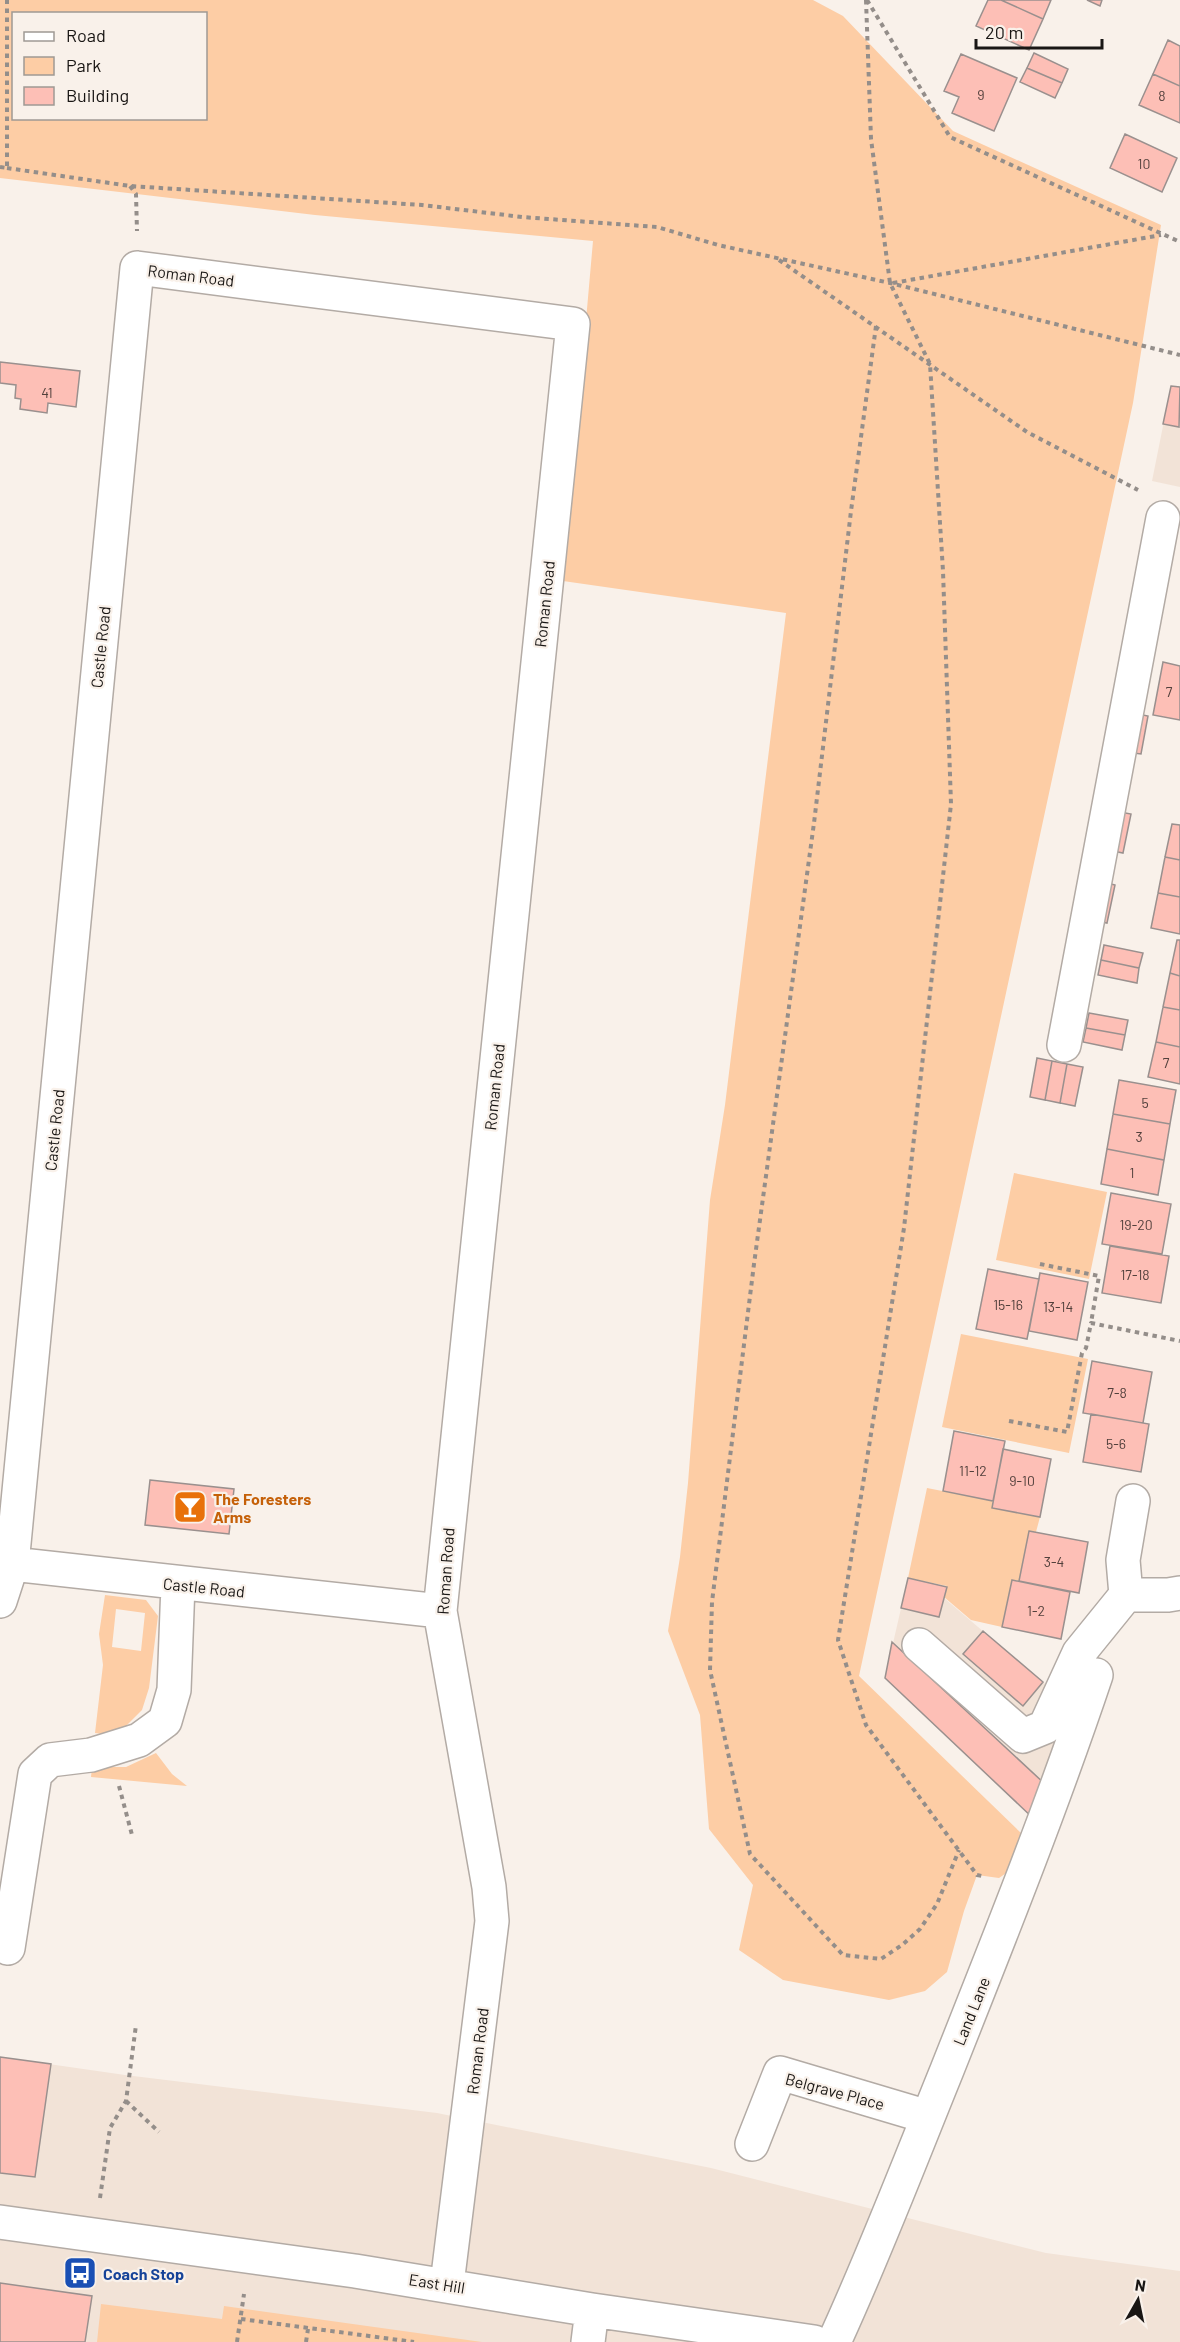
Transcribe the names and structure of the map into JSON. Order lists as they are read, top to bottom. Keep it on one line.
{"streets":{"street":["Roman Road","Castle Road","Land Lane","Belgrave Place","East Hill"]},"crossings":[["Roman Road","Castle Road"],["Roman Road","East Hill"],["Land Lane","Belgrave Place"]],"places":{"bar":["The Foresters Arms"],"bus stop":["Coach Stop"]},"house_numbers":["9","8","10","41","7","7","5","3","1","19-20","17-18","15-16","13-14","7-8","5-6","11-12","9-10","3-4","1-2"],"legend":["Road","Park","Building"],"scale_bar":"20 m","north":"top"}
